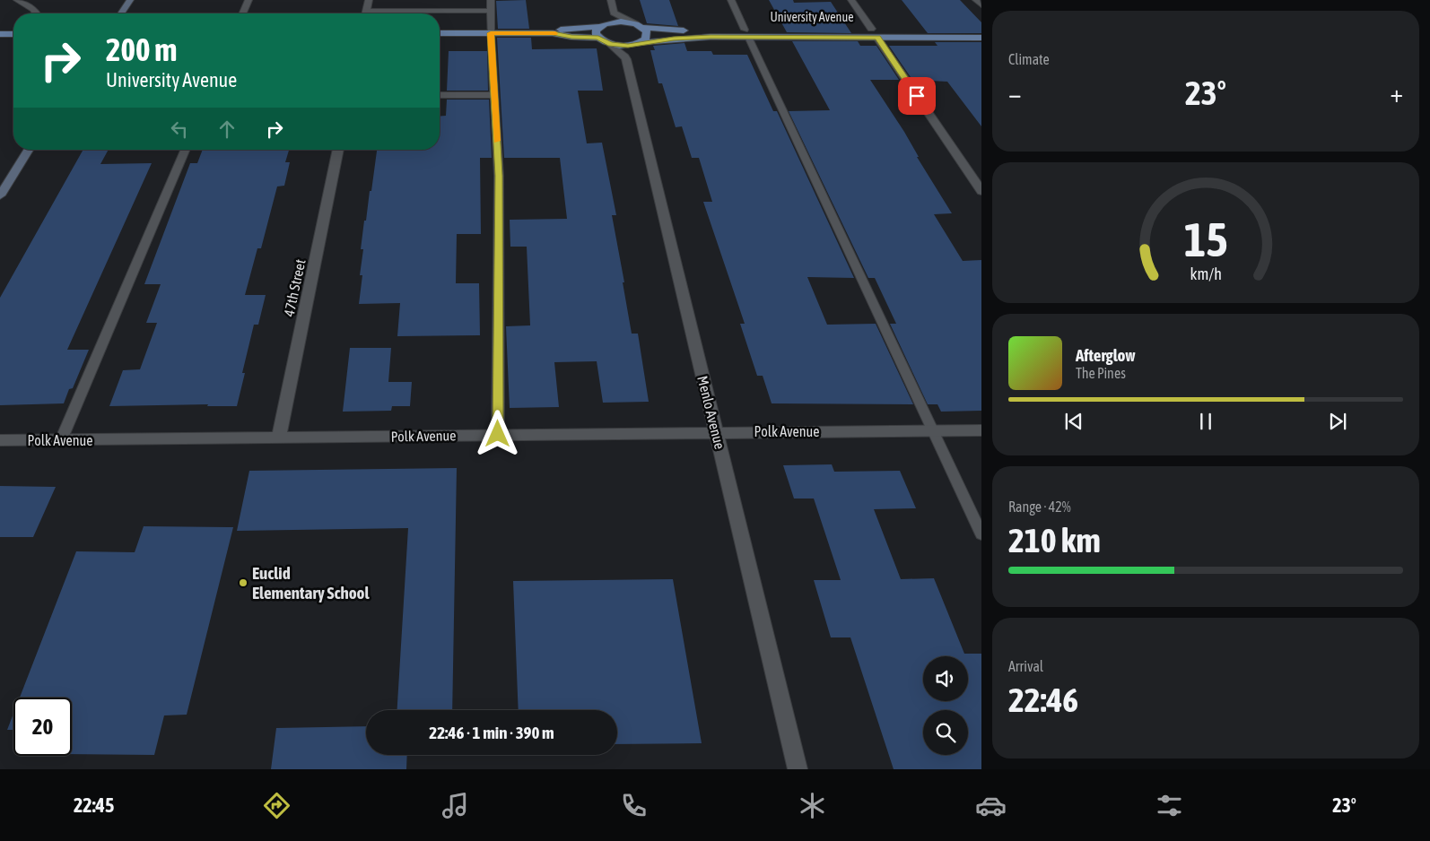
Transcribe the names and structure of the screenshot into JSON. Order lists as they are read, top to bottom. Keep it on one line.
{"streets":{"main road":["University Avenue"],"street":["47th Street","Menlo Avenue","Polk Avenue"]},"crossings":[["47th Street","Polk Avenue"],["Menlo Avenue","Polk Avenue"]],"places":["Euclid Elementary School"],"page":{"tile":["Climate",["Range · 42%","210 km"],["Arrival","22:46"]],"turn":["200 m","University Avenue"],"heat":["−","23°","+"],"song":["Afterglow","The Pines"],"limit":"20","trip":"22:46 · 1 min · 390 m","tabs":["22:45","23°"],"gauge":["15","km/h"]}}
